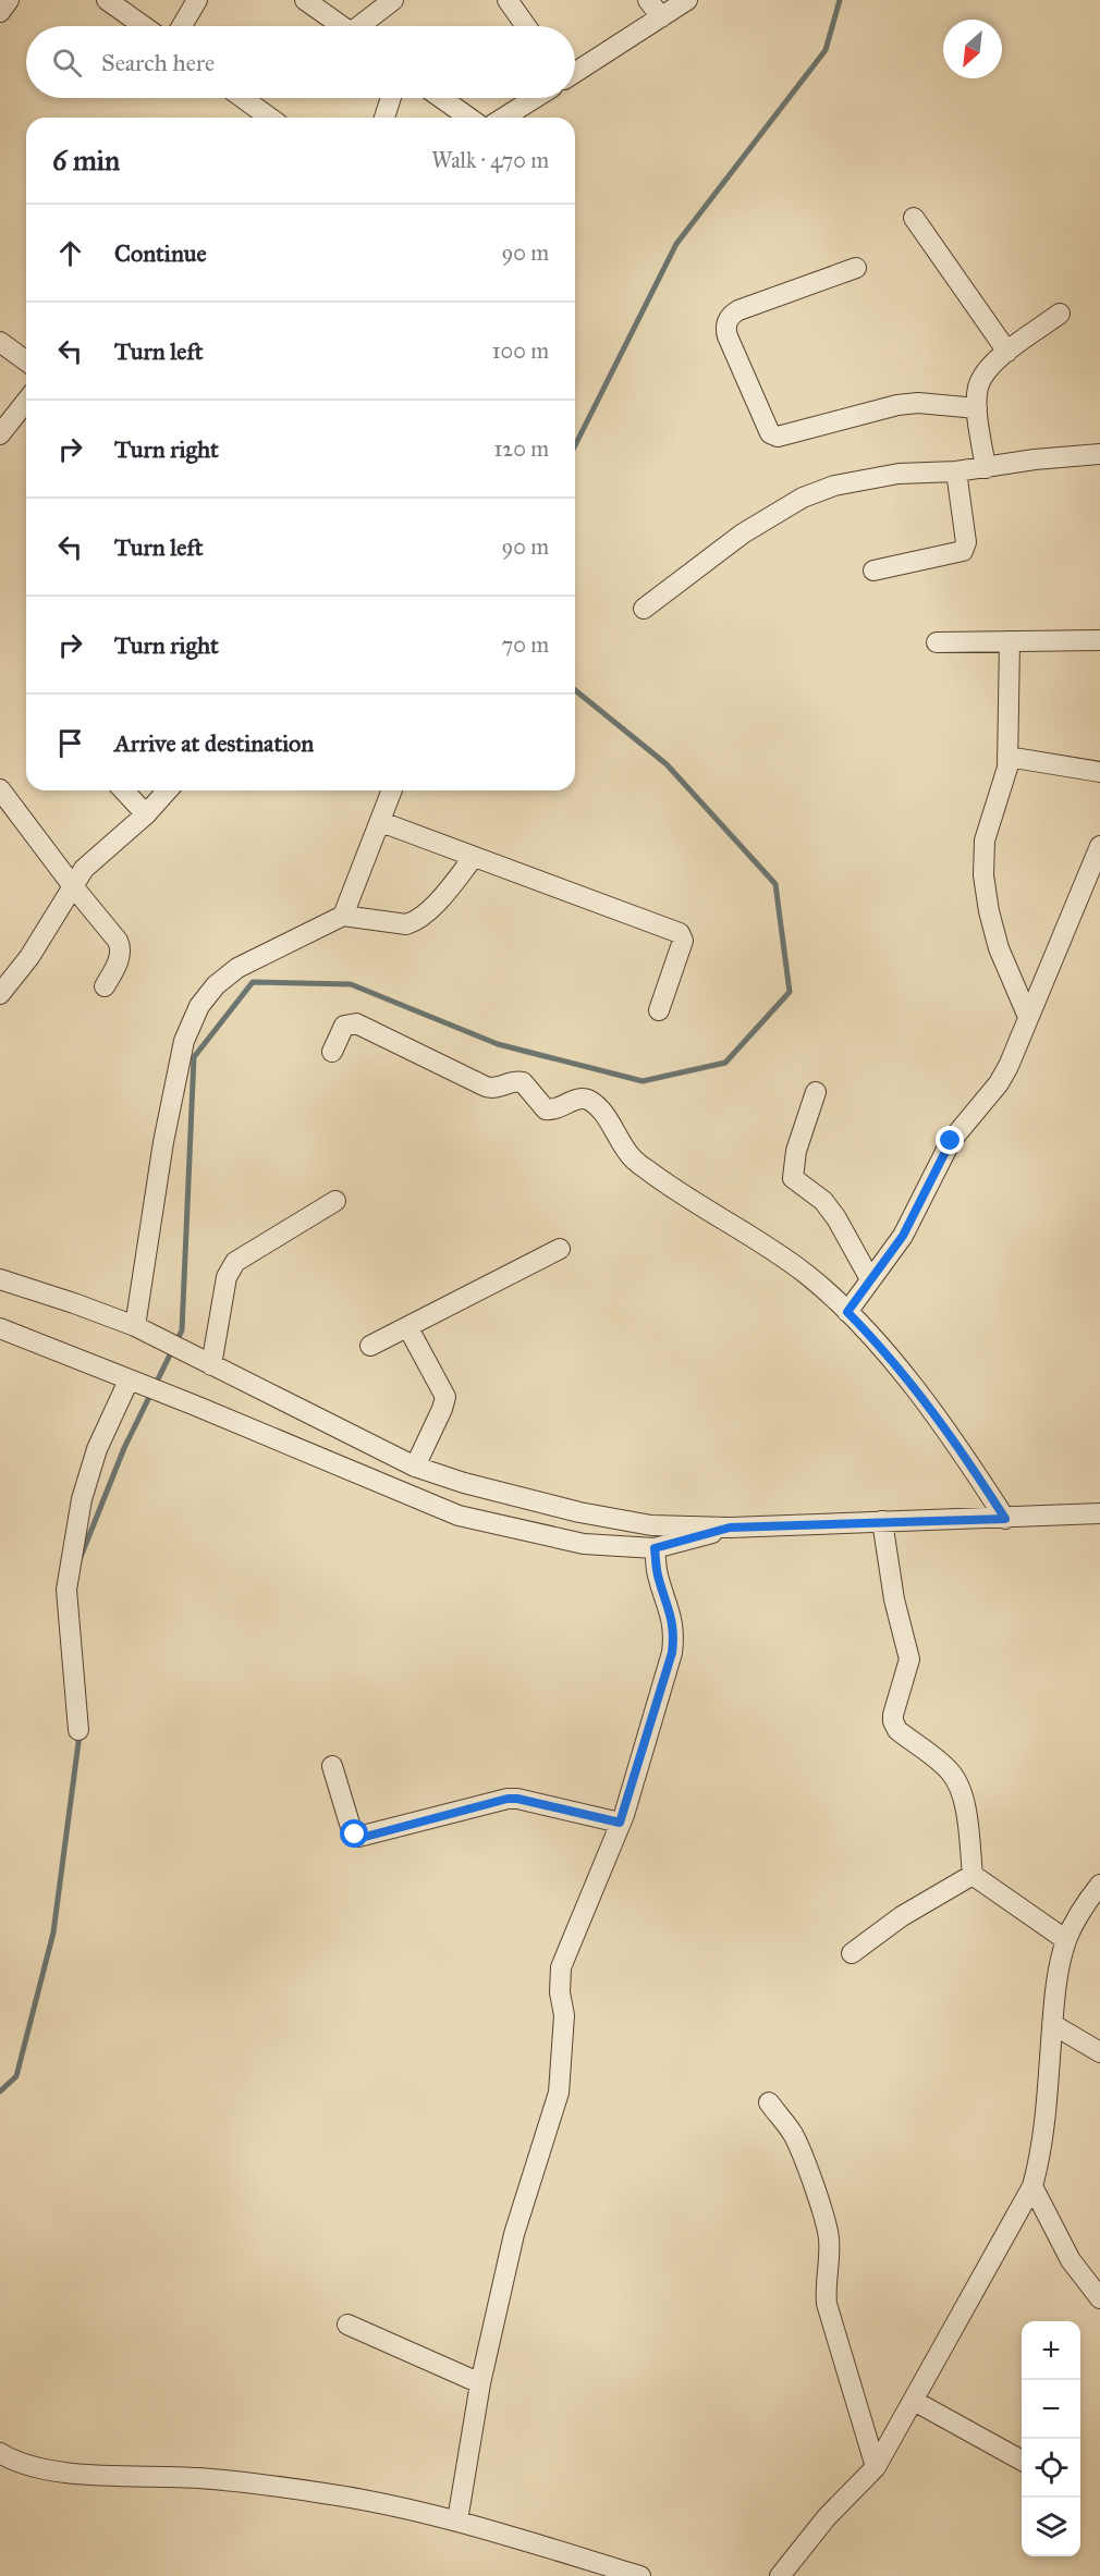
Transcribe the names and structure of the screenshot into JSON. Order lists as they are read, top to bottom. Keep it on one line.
{"north":"bottom left","page":{"search":"Search here","heading":["6 min","Walk · 470 m"],"list":[["Continue","90 m"],["Turn left","100 m"],["Turn right","120 m"],["Turn left","90 m"],["Turn right","70 m"],"Arrive at destination"],"map_buttons":["+","−"]}}
